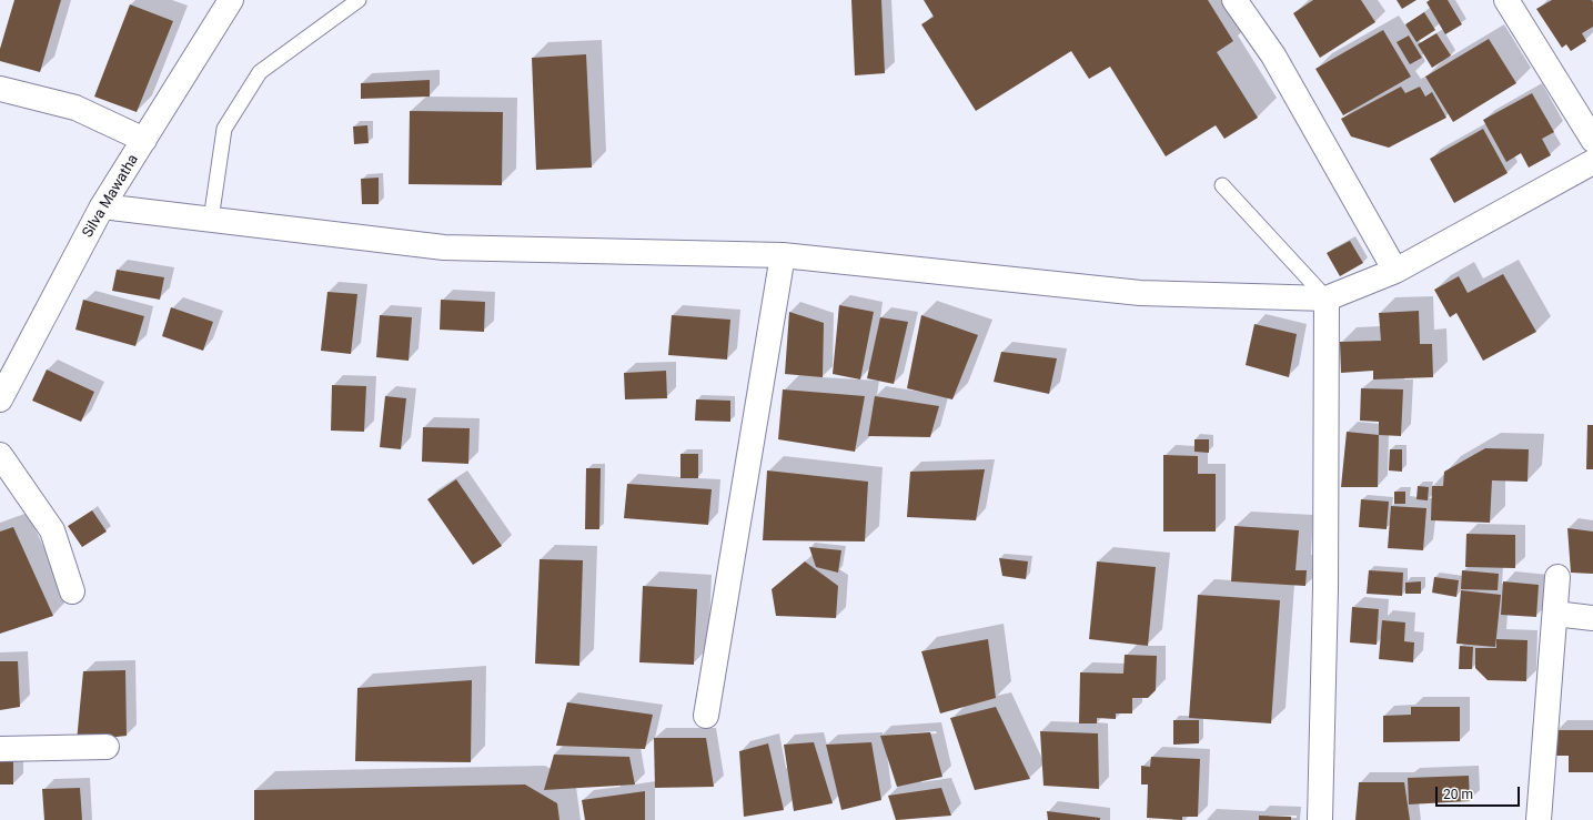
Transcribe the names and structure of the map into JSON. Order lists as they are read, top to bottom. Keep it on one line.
{"streets":{"street":["Silva Mawatha"]},"scale_bar":"20 m"}
